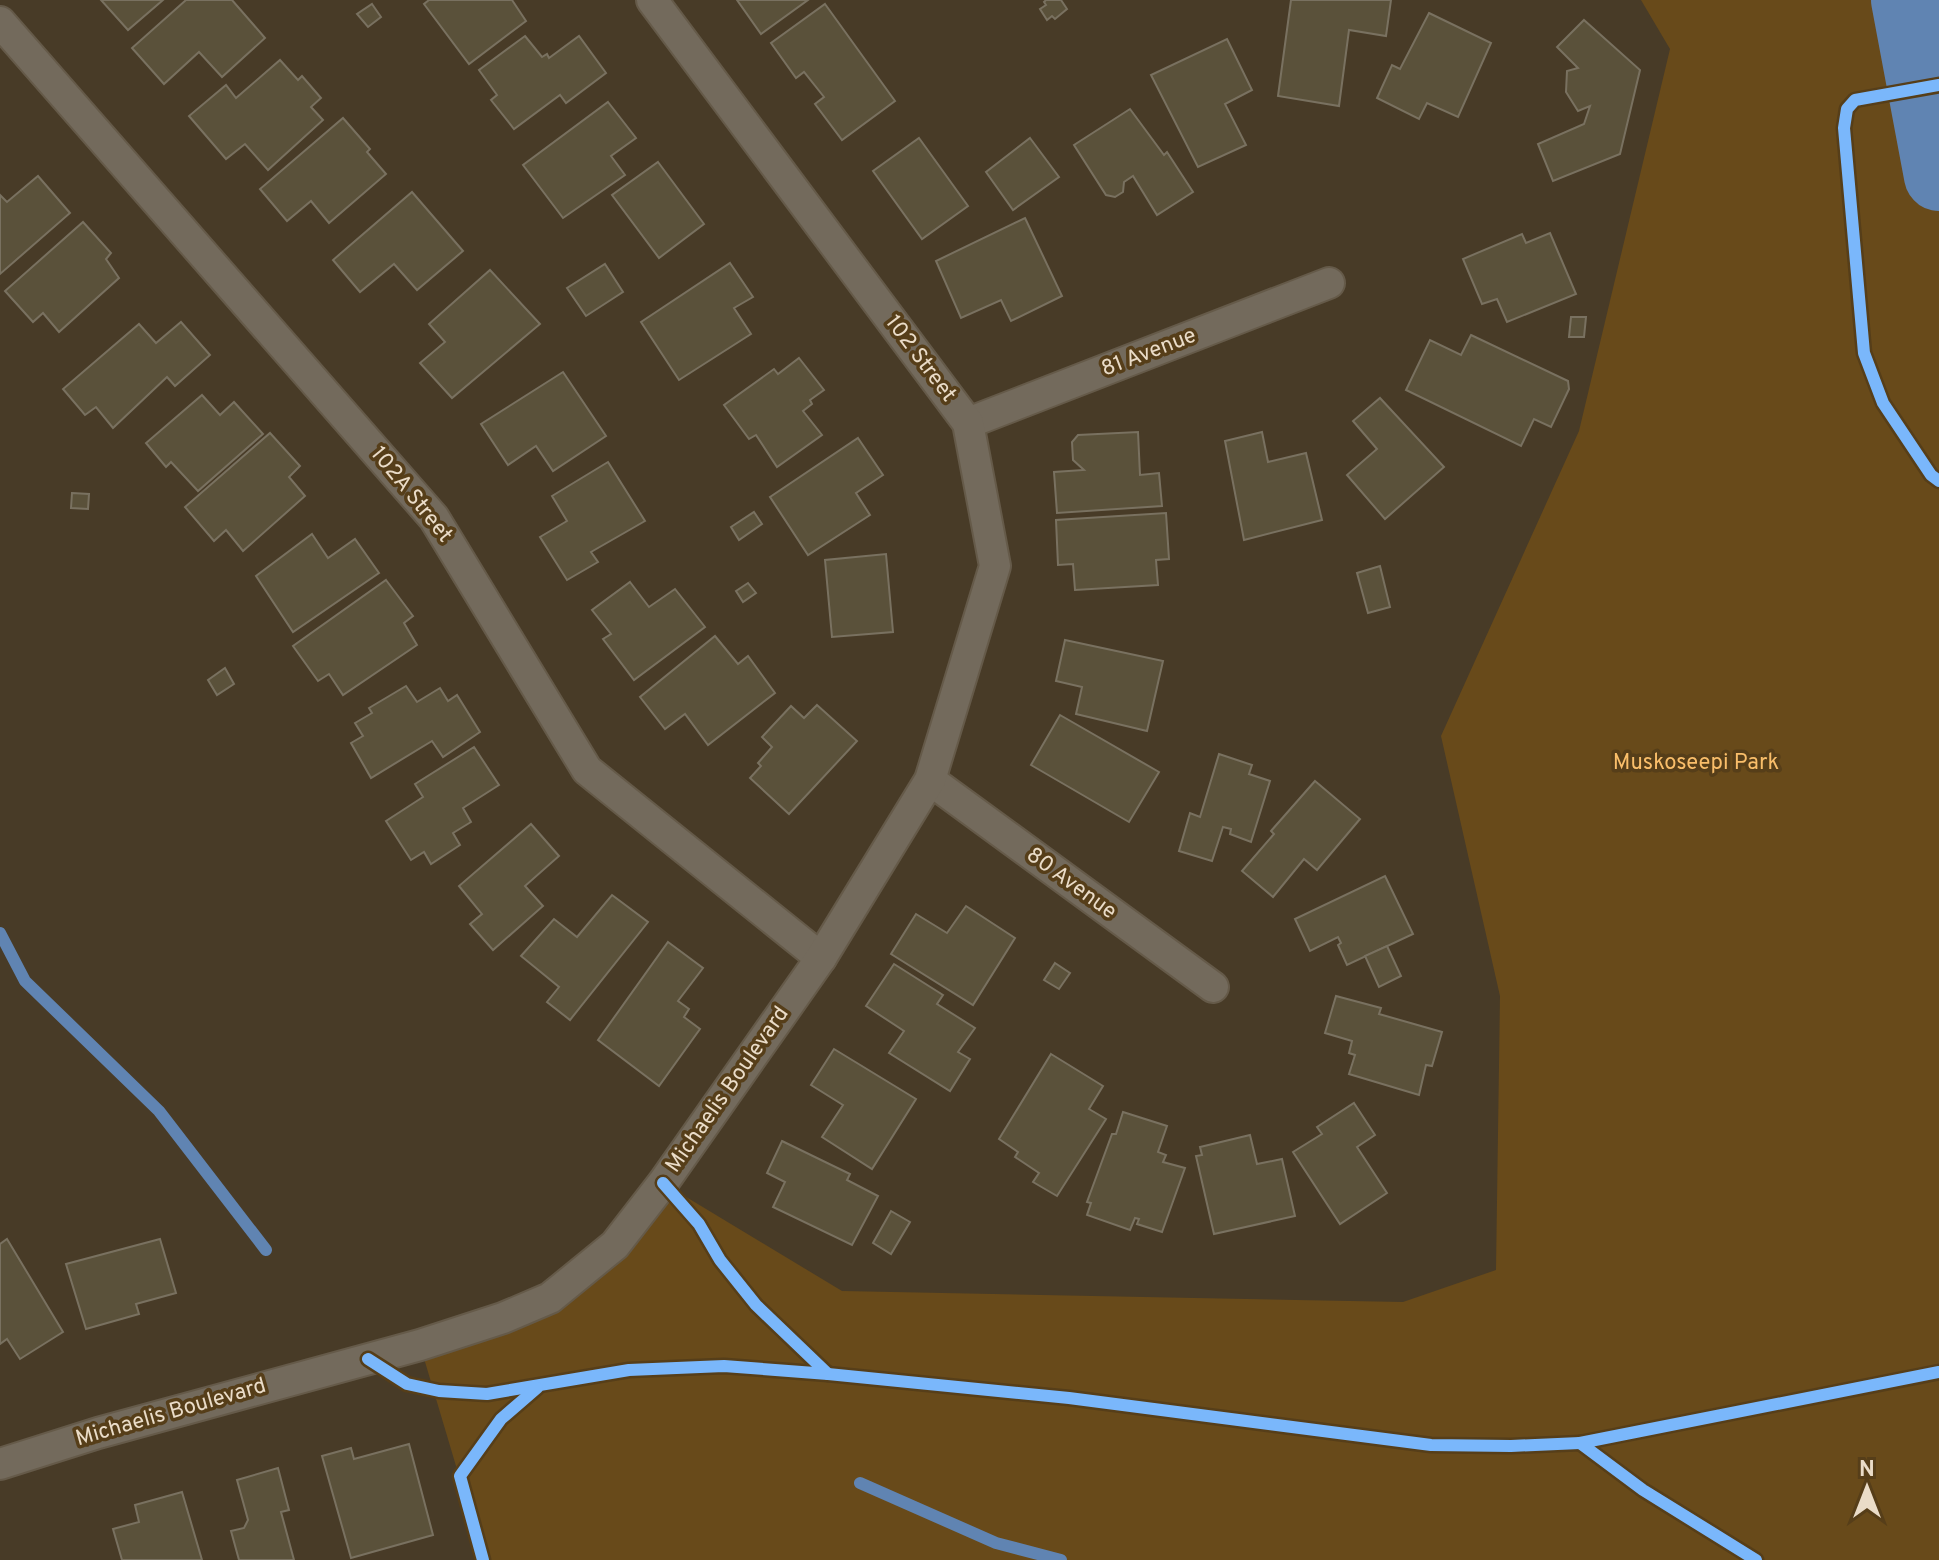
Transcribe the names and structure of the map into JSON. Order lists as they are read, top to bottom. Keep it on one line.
{"streets":{"street":["81 Avenue","102 Street","102A Street","80 Avenue","Michaelis Boulevard"]},"crossings":[["81 Avenue","102 Street"],["102 Street","80 Avenue"],["102 Street","Michaelis Boulevard"],["102A Street","Michaelis Boulevard"],["80 Avenue","Michaelis Boulevard"]],"parks":["Muskoseepi Park"],"north":"top"}
